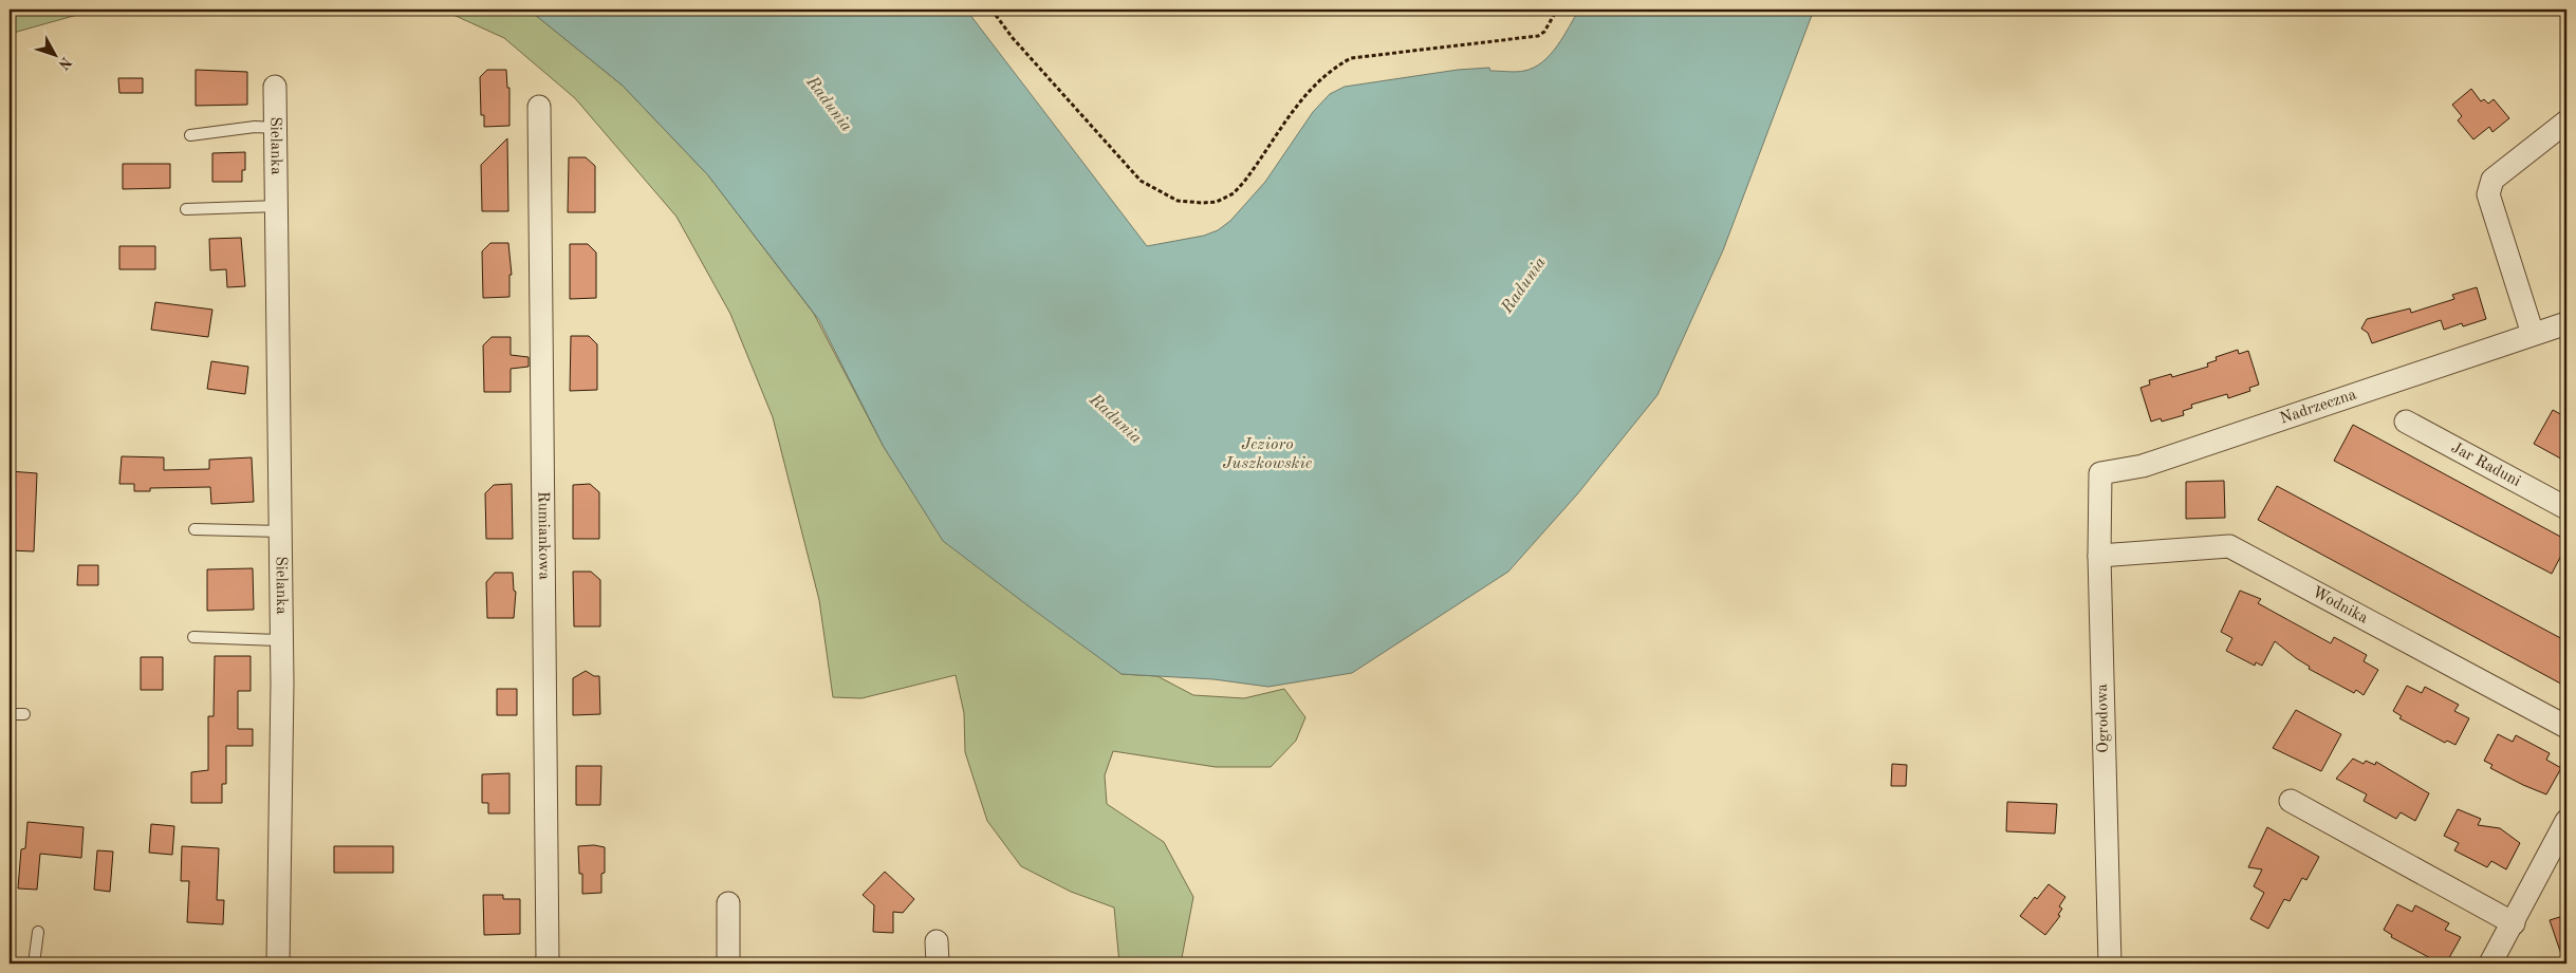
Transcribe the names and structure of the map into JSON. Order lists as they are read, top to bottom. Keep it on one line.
{"streets":{"street":["Sielanka","Nadrzeczna","Jar Raduni","Rumiankowa","Wodnika","Ogrodowa"]},"crossings":[["Nadrzeczna","Ogrodowa"],["Wodnika","Ogrodowa"]],"water":["Radunia","Jezioro Juszkowskie"],"north":"bottom right"}
